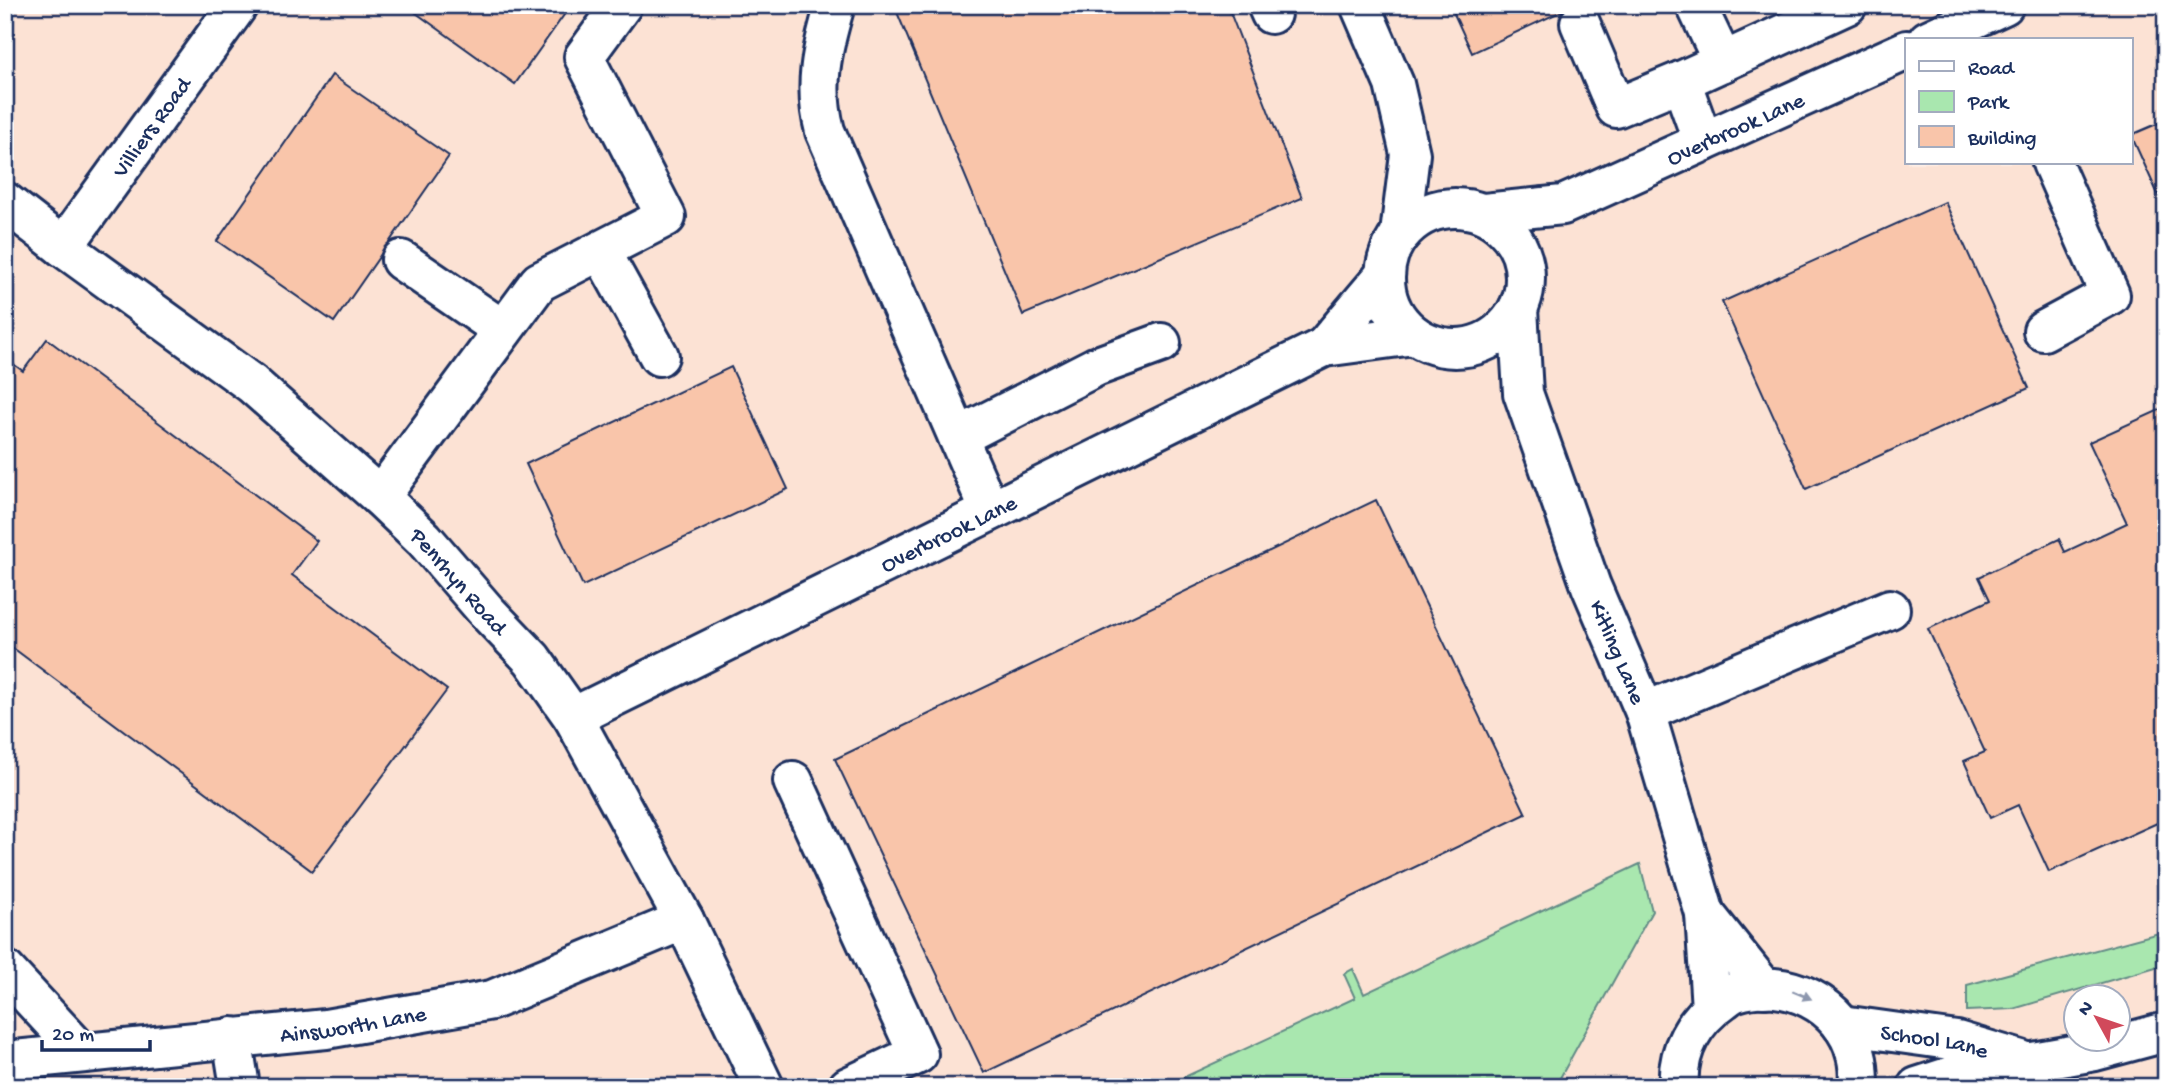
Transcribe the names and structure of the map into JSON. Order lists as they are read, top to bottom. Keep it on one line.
{"streets":{"street":["Villiers Road","Overbrook Lane","Penrhyn Road","Kitling Lane","Ainsworth Lane","School Lane"]},"crossings":[["Villiers Road","Penrhyn Road"],["Overbrook Lane","Penrhyn Road"],["Overbrook Lane","Kitling Lane"],["Penrhyn Road","Ainsworth Lane"]],"legend":["Road","Park","Building"],"scale_bar":"20 m","north":"top left"}
